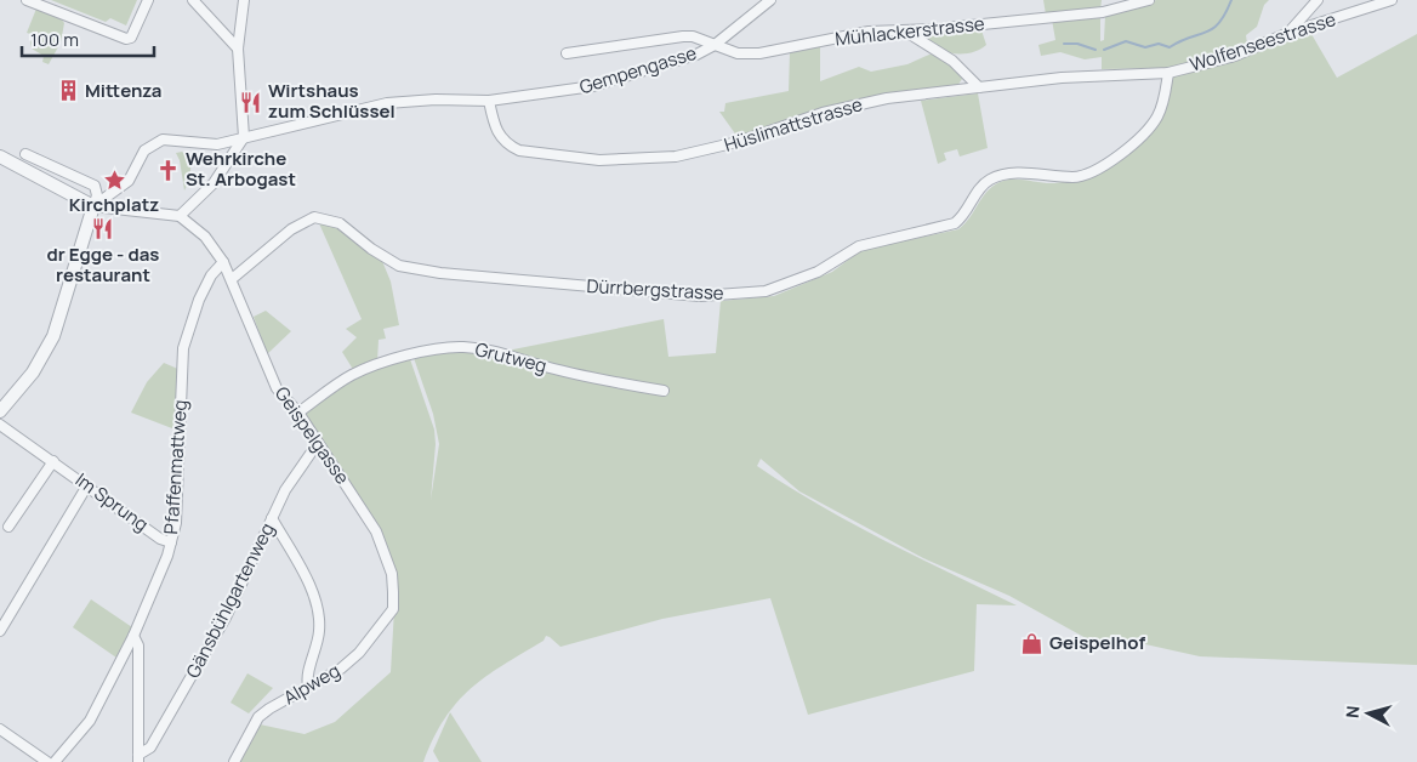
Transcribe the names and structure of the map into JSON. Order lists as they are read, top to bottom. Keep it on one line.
{"streets":{"street":["Mühlackerstrasse","Wolfenseestrasse","Gempengasse","Hüslimattstrasse","Dürrbergstrasse","Grutweg","Geispelgasse","Pfaffenmattweg","Im Sprung","Gänsbühlgartenweg","Alpweg"]},"crossings":[["Mühlackerstrasse","Gempengasse"],["Wolfenseestrasse","Hüslimattstrasse"],["Wolfenseestrasse","Dürrbergstrasse"],["Gempengasse","Hüslimattstrasse"],["Hüslimattstrasse","Dürrbergstrasse"],["Dürrbergstrasse","Geispelgasse"],["Grutweg","Geispelgasse"],["Geispelgasse","Pfaffenmattweg"],["Geispelgasse","Gänsbühlgartenweg"],["Geispelgasse","Alpweg"],["Pfaffenmattweg","Im Sprung"]],"places":{"building":["Mittenza"],"restaurant":["Wirtshaus zum Schlüssel","dr Egge - das restaurant"],"church":["Wehrkirche St. Arbogast"],"place":["Kirchplatz"],"shop":["Geispelhof"]},"scale_bar":"100 m","north":"left"}
